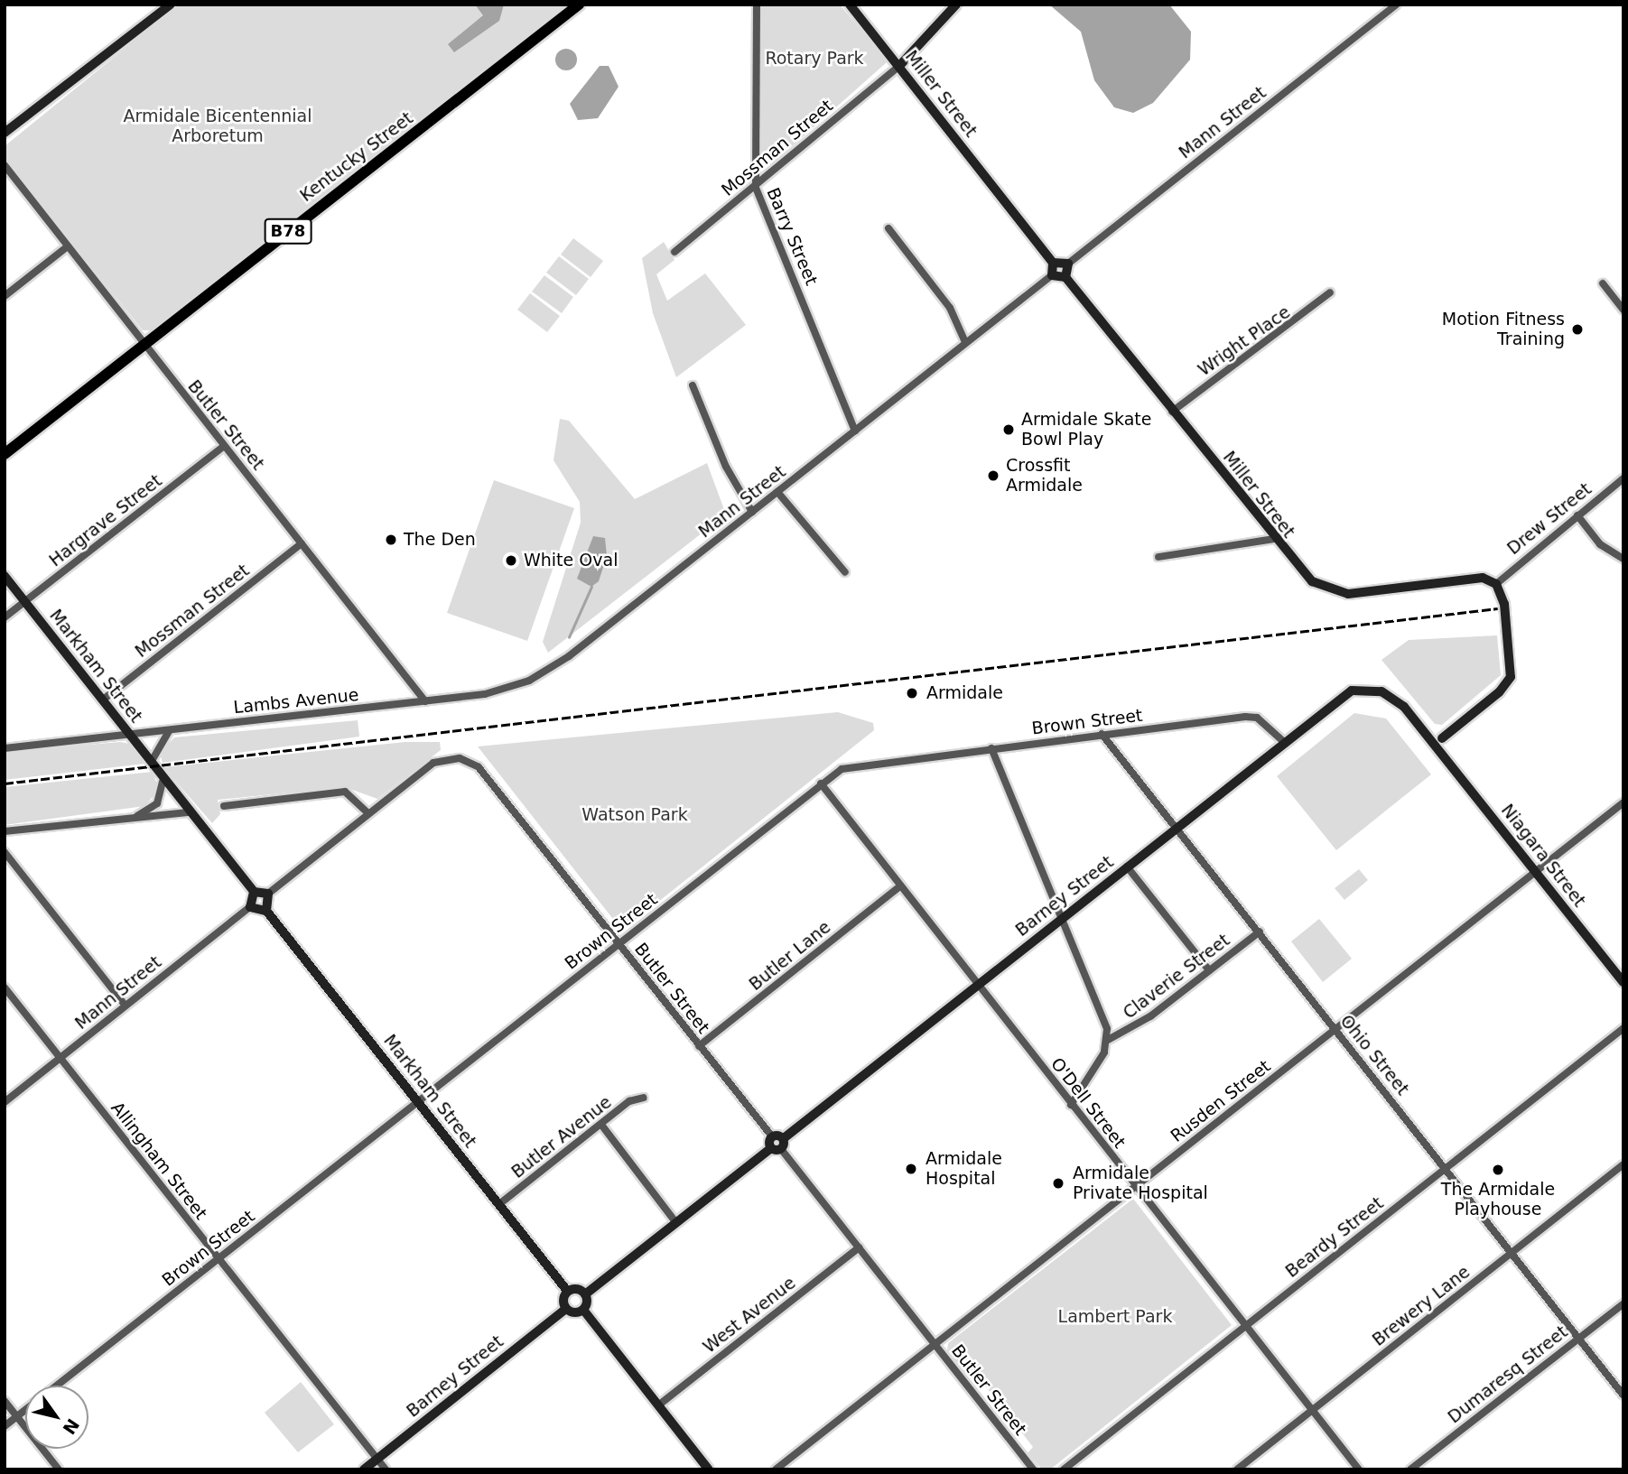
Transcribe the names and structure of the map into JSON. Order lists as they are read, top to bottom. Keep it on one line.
{"streets":{"main road":["Kentucky Street","B78"],"street":["Miller Street","Mann Street","Mossman Street","Barry Street","Wright Place","Butler Street","Drew Street","Hargrave Street","Markham Street","Lambs Avenue","Brown Street","Niagara Street","Barney Street","Butler Lane","Claverie Street","Ohio Street","Rusden Street","O'Dell Street","Butler Avenue","Allingham Street","Beardy Street","Brewery Lane","West Avenue","Dumaresq Street"]},"crossings":[["Miller Street","Mossman Street"],["Miller Street","Wright Place"],["Miller Street","Drew Street"],["Mann Street","Barry Street"],["Mann Street","Butler Street"],["Mann Street","Lambs Avenue"],["Mann Street","Allingham Street"],["Mossman Street","Barry Street"],["Mossman Street","Butler Street"],["Mossman Street","Markham Street"],["Kentucky Street","Butler Street"],["Butler Street","Hargrave Street"],["Butler Street","Lambs Avenue"],["Butler Street","Brown Street"],["Butler Street","Butler Lane"],["Butler Street","Rusden Street"],["Butler Street","West Avenue"],["Hargrave Street","Markham Street"],["Markham Street","Lambs Avenue"],["Markham Street","Brown Street"],["Markham Street","Butler Avenue"],["Brown Street","Barney Street"],["Brown Street","Ohio Street"],["Brown Street","O'Dell Street"],["Brown Street","Allingham Street"],["Niagara Street","Barney Street"],["Niagara Street","Rusden Street"],["Barney Street","Ohio Street"],["Barney Street","O'Dell Street"],["Barney Street","Allingham Street"],["Butler Lane","O'Dell Street"],["Claverie Street","Ohio Street"],["Ohio Street","Rusden Street"],["Ohio Street","Beardy Street"],["Ohio Street","Brewery Lane"],["Ohio Street","Dumaresq Street"],["Rusden Street","O'Dell Street"],["O'Dell Street","Beardy Street"],["O'Dell Street","Brewery Lane"]],"parks":["Rotary Park","Armidale Bicentennial Arboretum","Watson Park","Lambert Park"],"places":["Motion Fitness Training","Armidale Skate Bowl Play","Crossfit Armidale","The Den","White Oval","Armidale","Armidale Hospital","The Armidale Playhouse","Armidale Private Hospital"],"north":"bottom right"}
